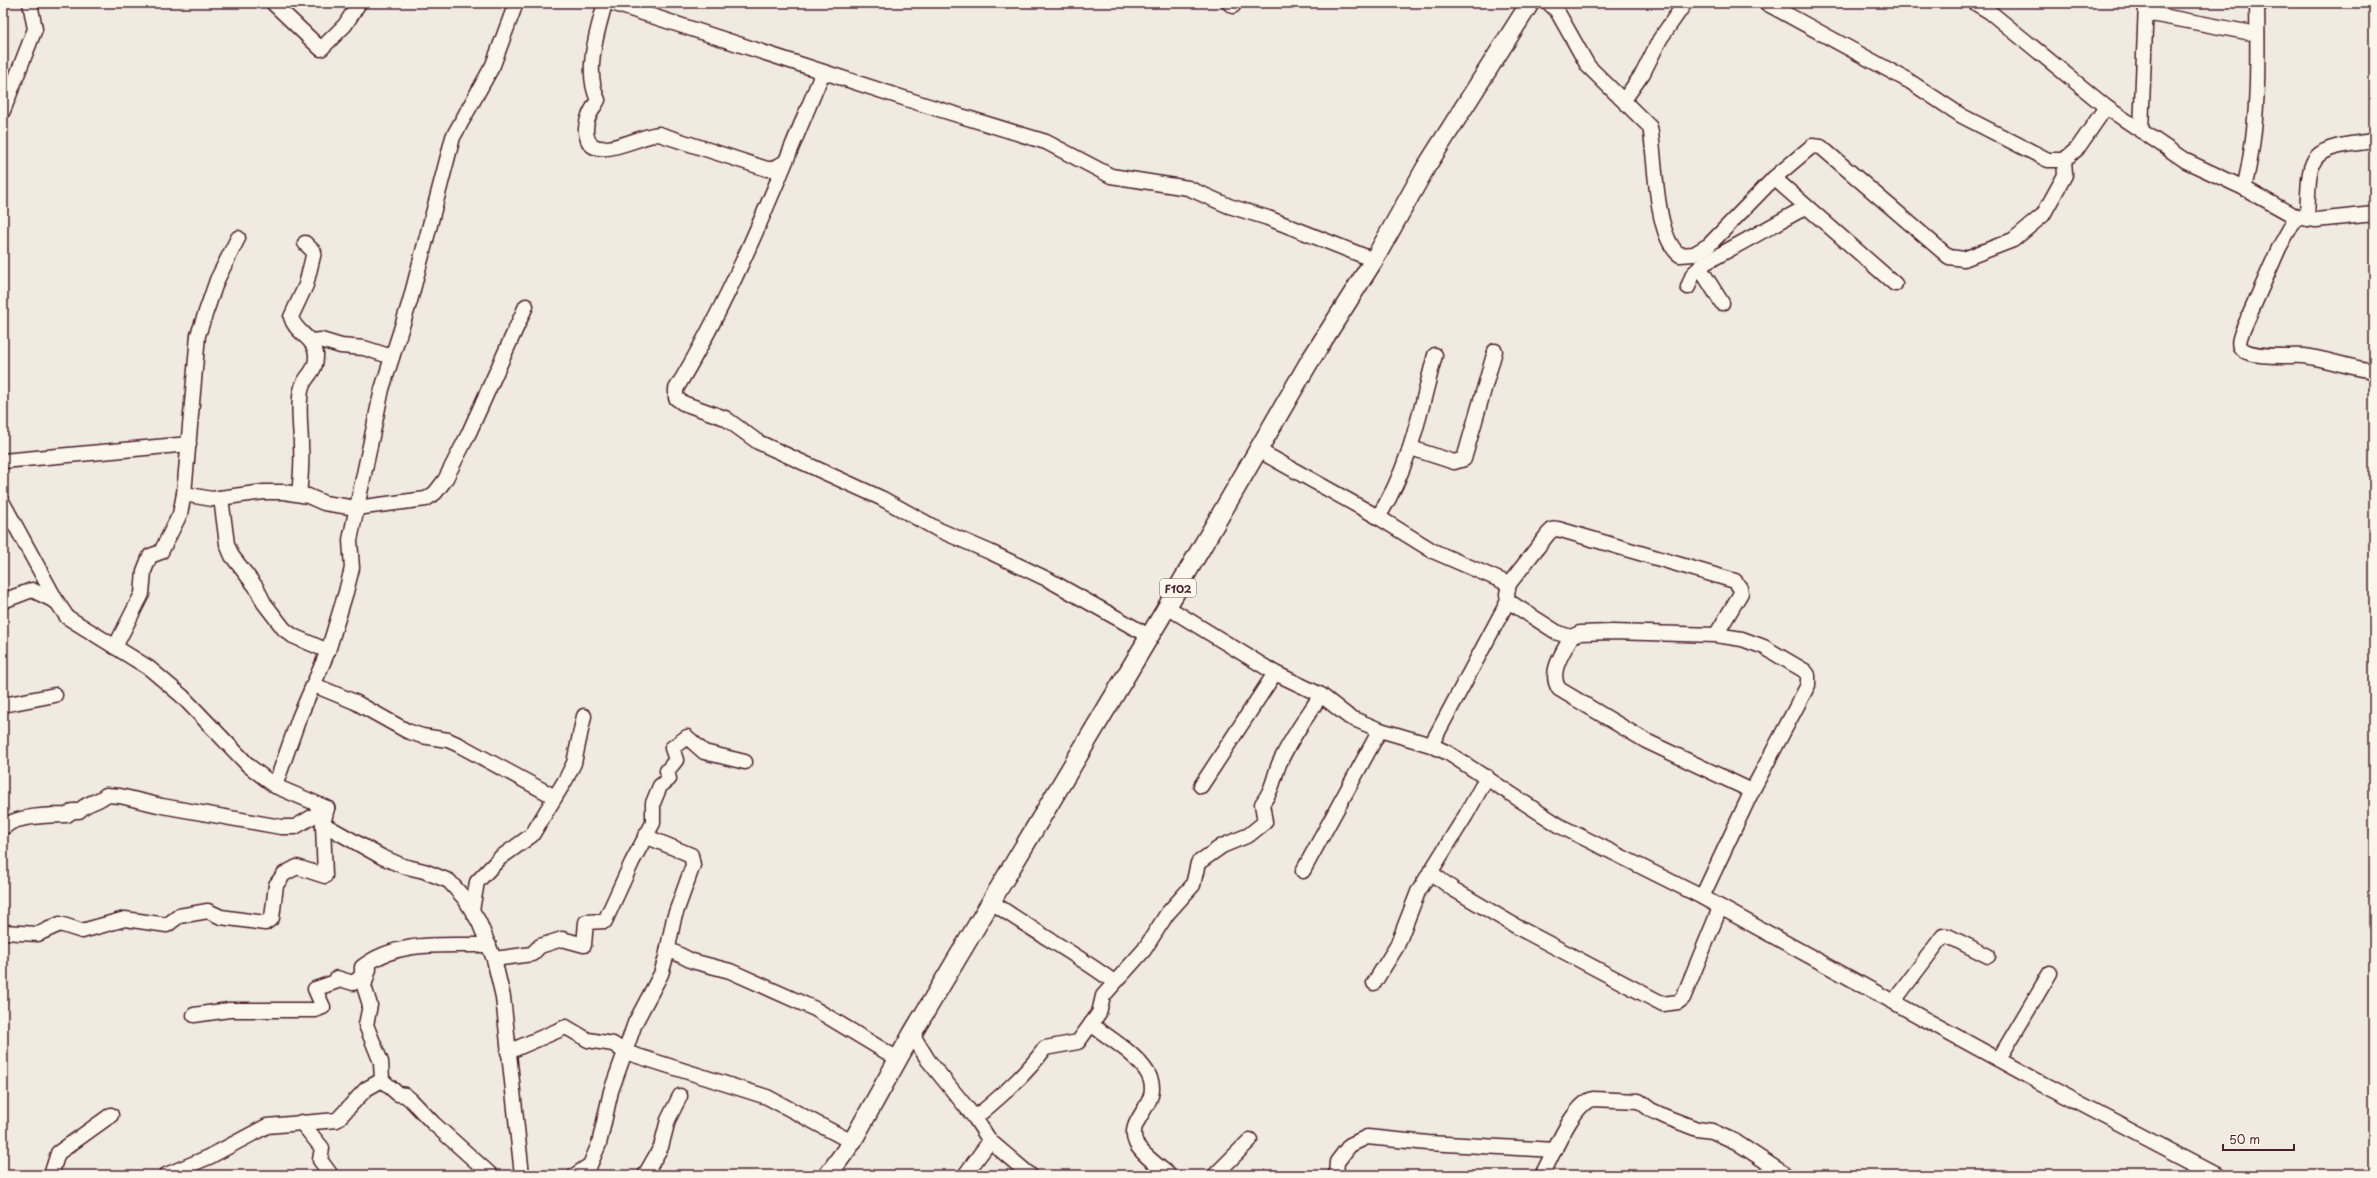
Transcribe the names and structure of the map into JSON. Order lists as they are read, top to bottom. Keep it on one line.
{"streets":{"main road":["F102"]},"scale_bar":"50 m"}
